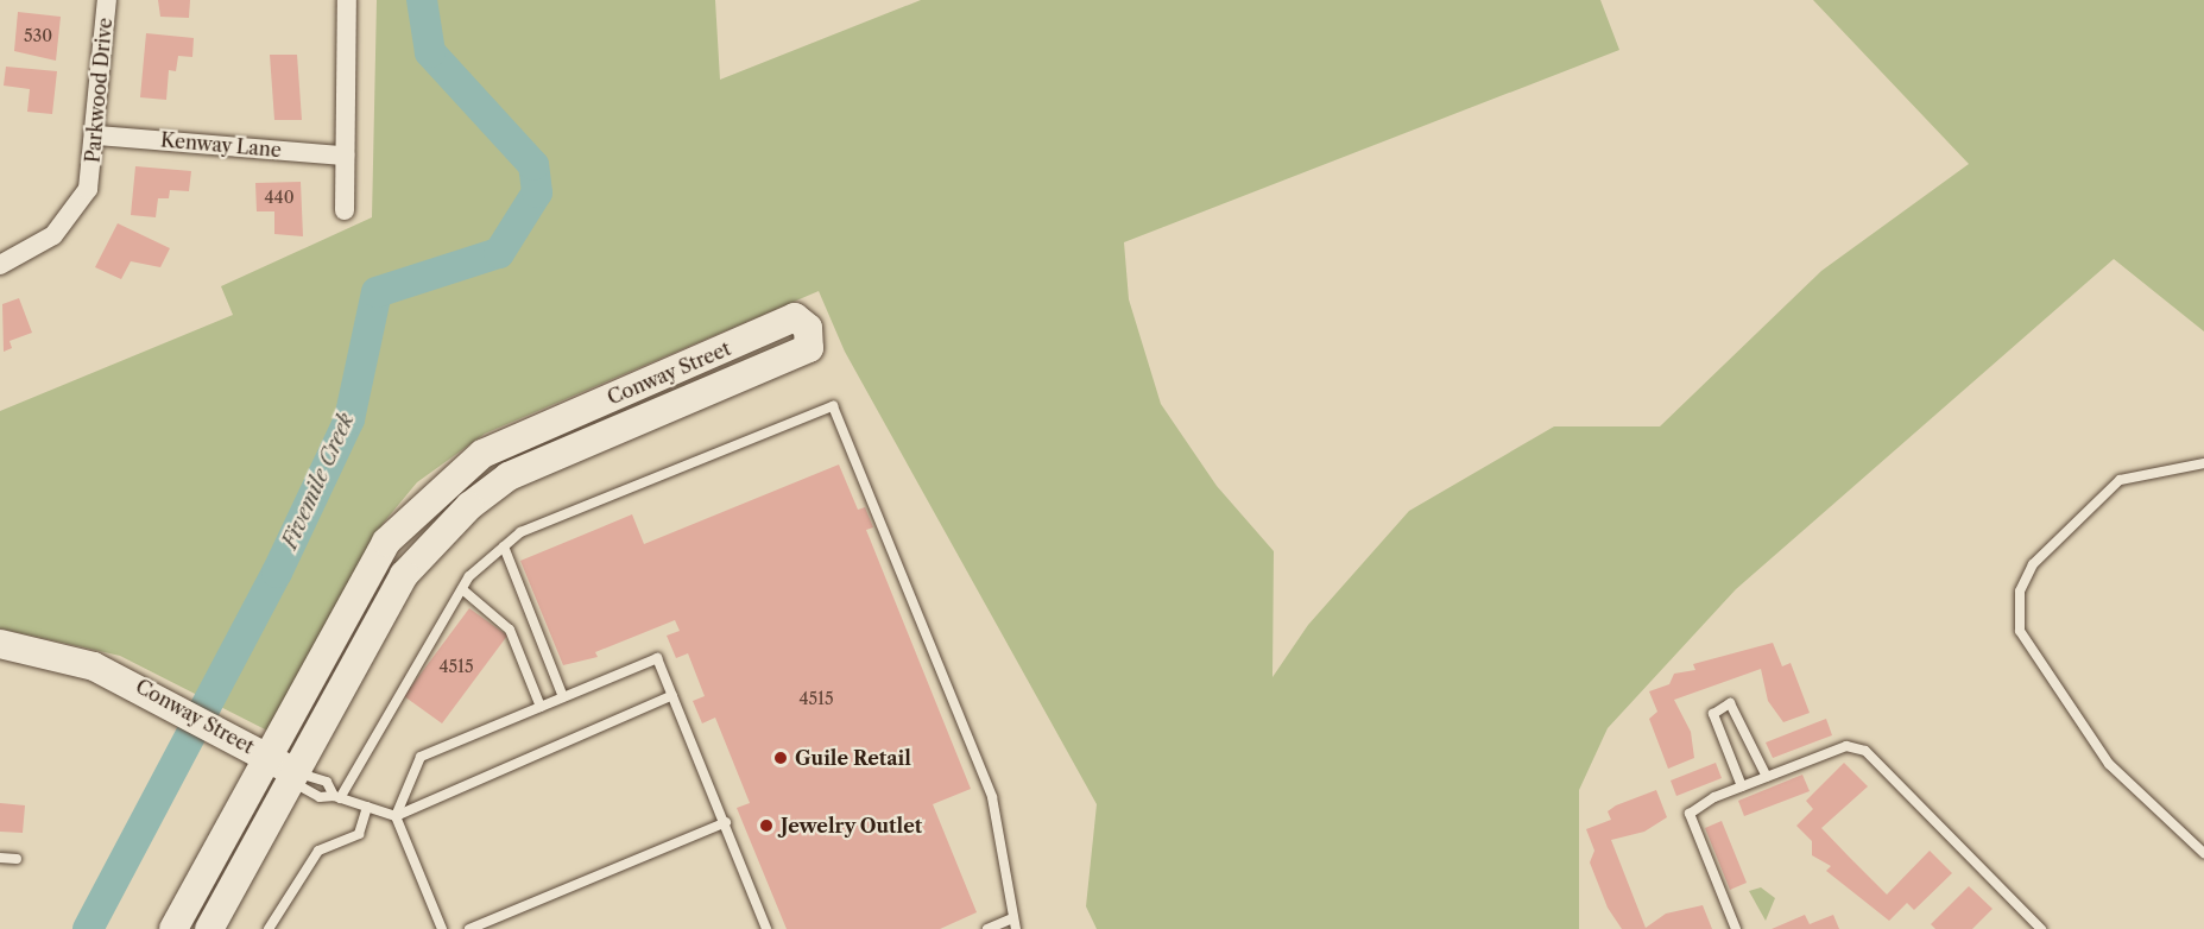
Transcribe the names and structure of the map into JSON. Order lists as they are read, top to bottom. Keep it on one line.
{"streets":{"street":["Parkwood Drive","Kenway Lane","Conway Street"]},"crossings":[["Parkwood Drive","Kenway Lane"]],"water":["Fivemile Creek"],"places":["Guile Retail","Jewelry Outlet"],"house_numbers":["530","440","4515","4515"]}
